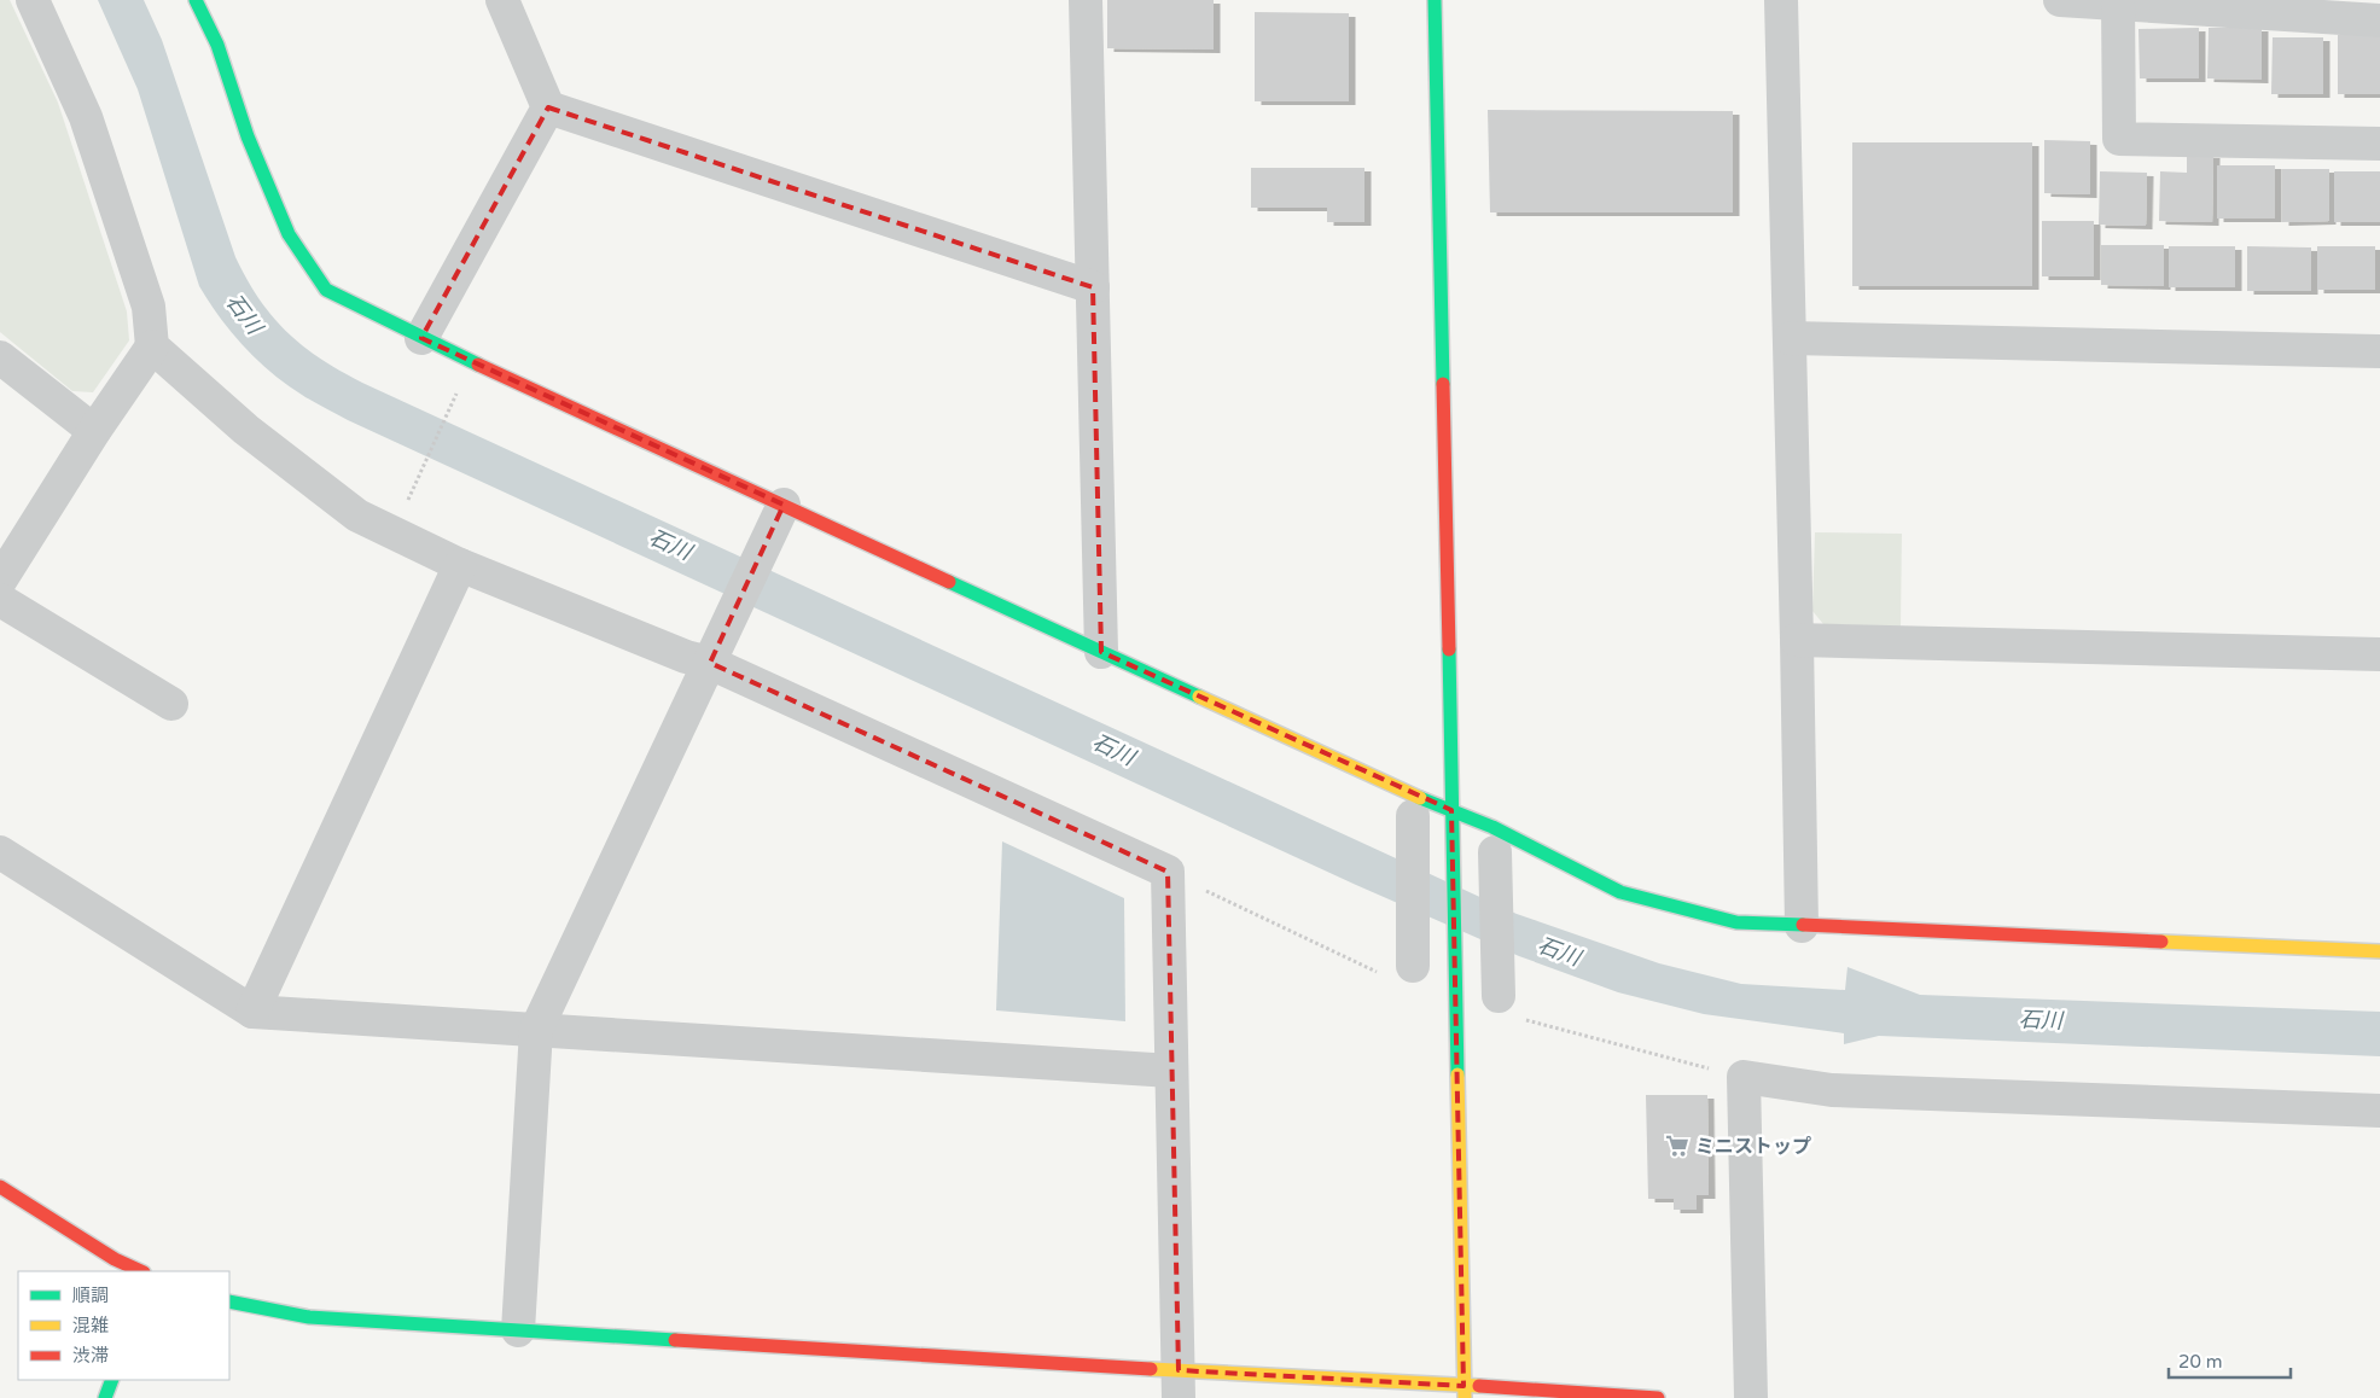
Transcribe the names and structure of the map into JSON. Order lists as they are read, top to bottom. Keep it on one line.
{"water":["石川"],"places":{"supermarket":["ミニストップ"]},"legend":["順調","混雑","渋滞"],"scale_bar":"20 m"}
